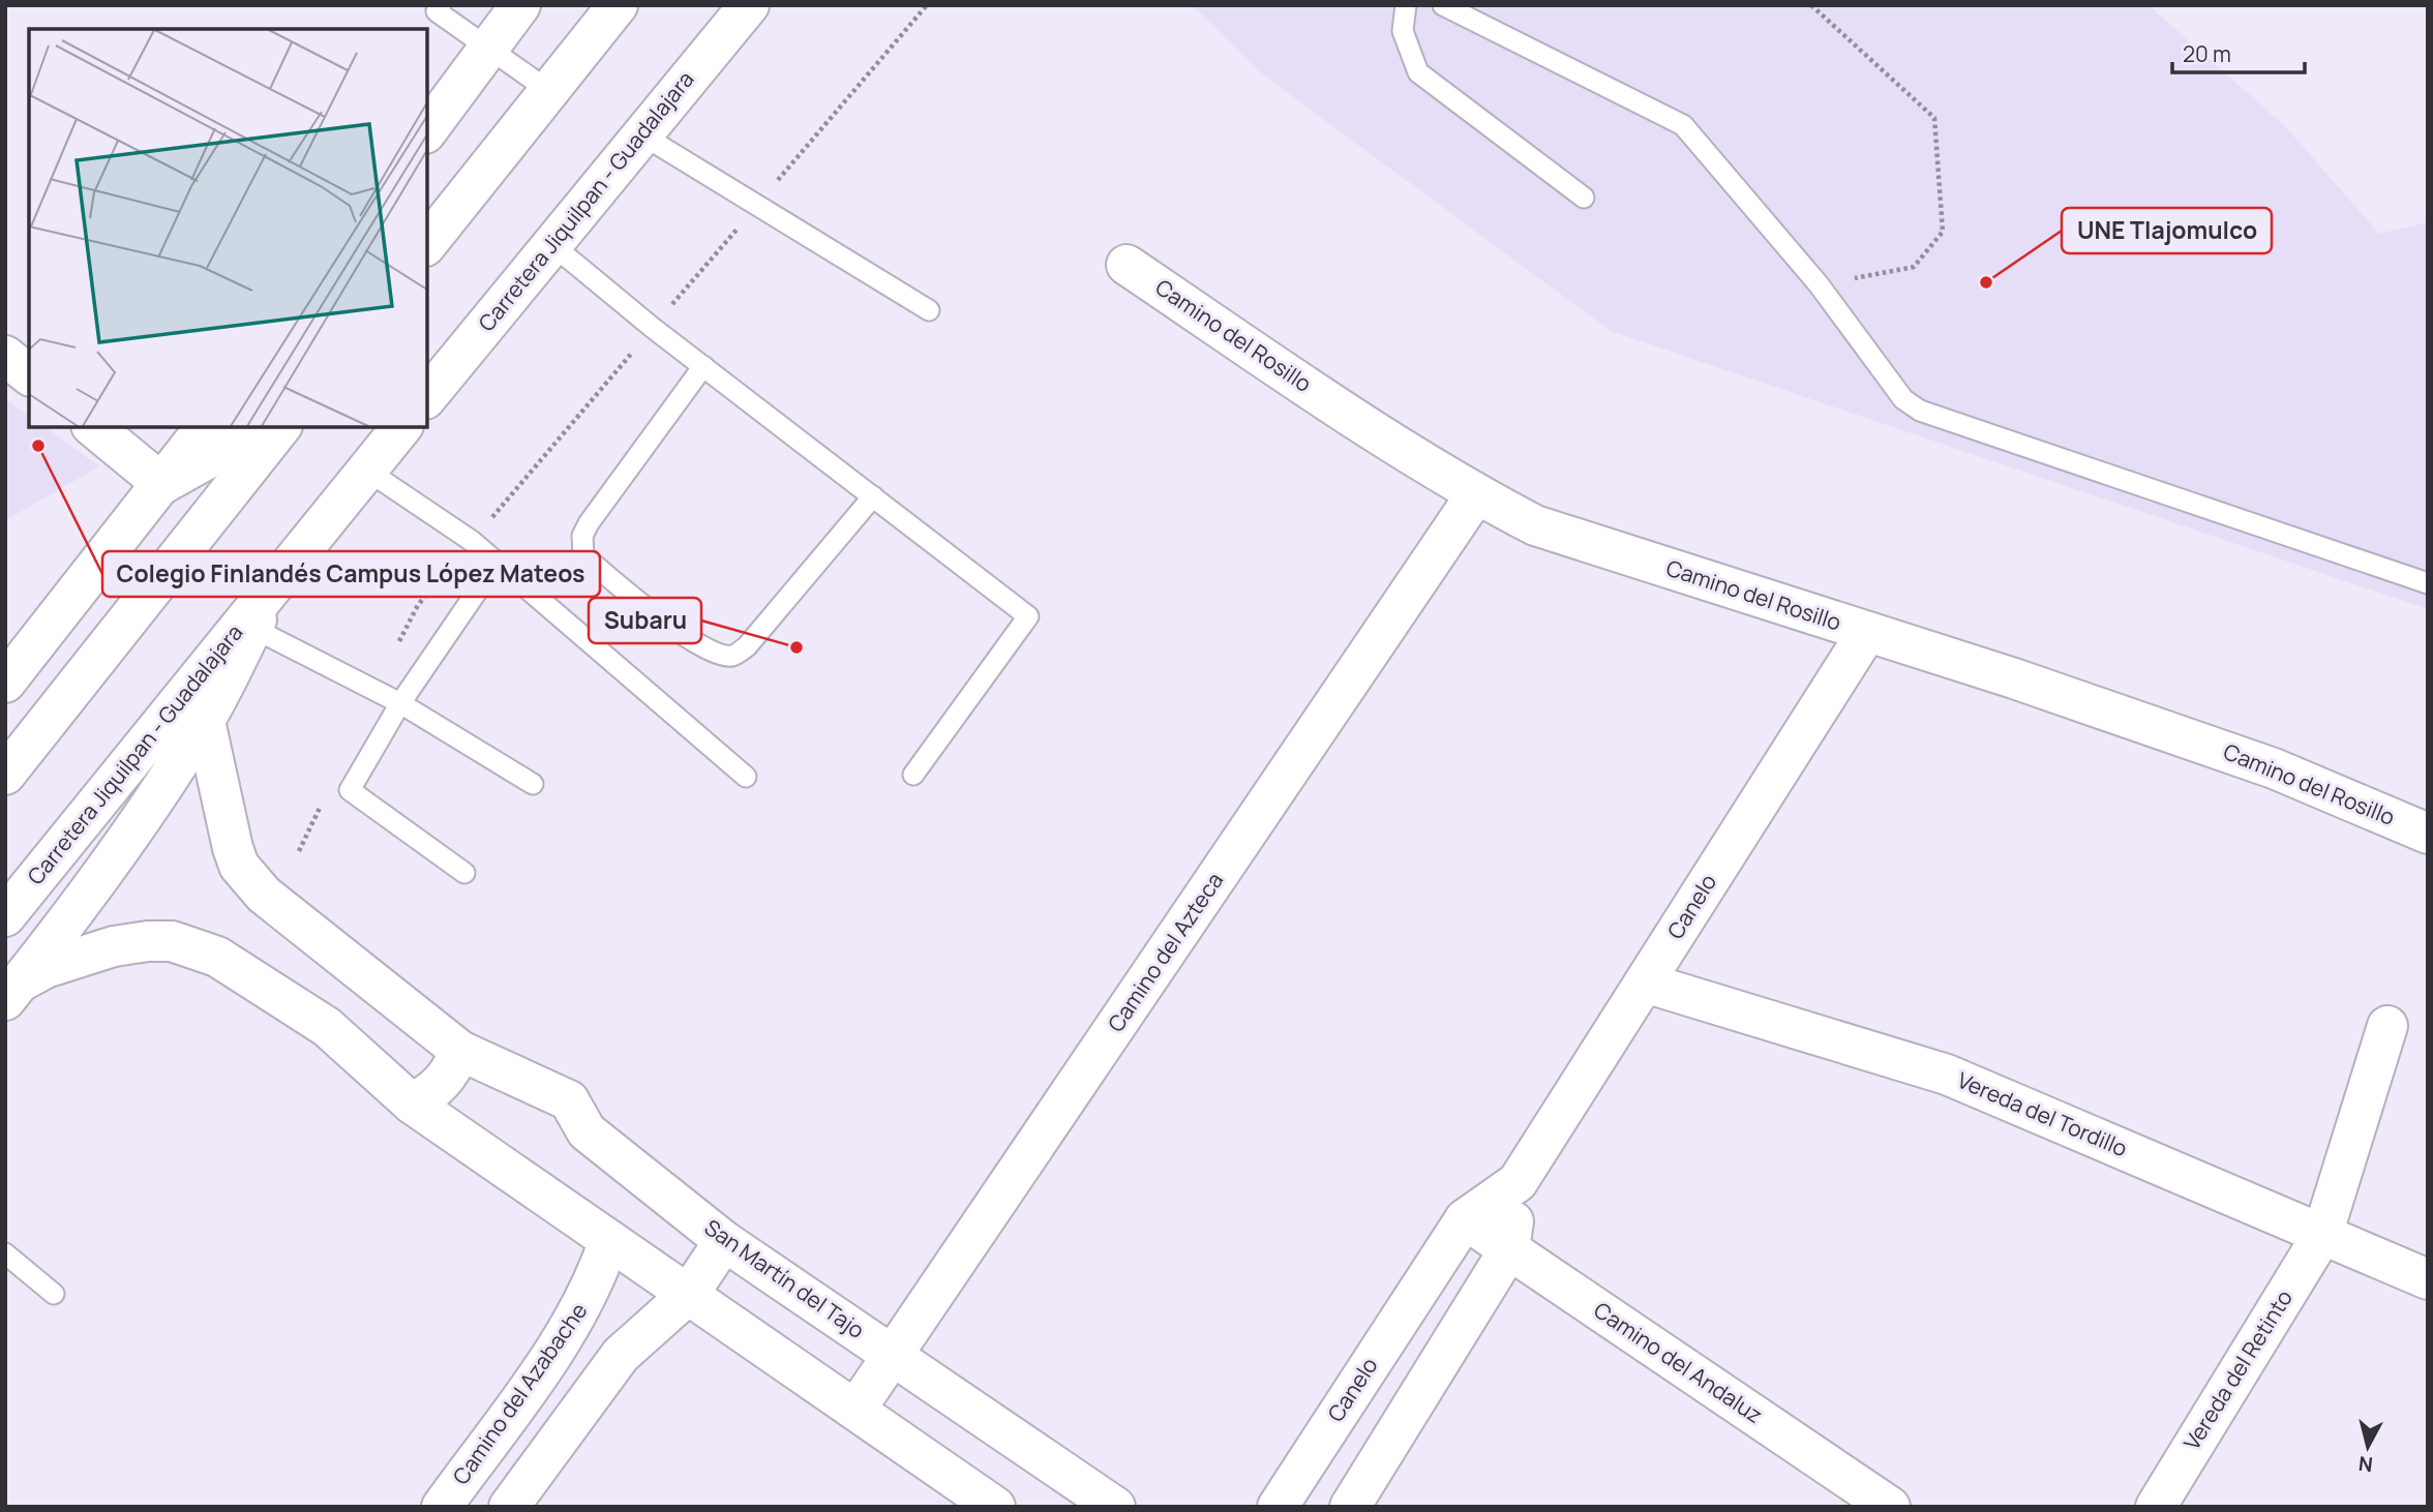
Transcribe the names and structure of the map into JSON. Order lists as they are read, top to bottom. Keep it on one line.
{"streets":{"main road":["Carretera Jiquilpan - Guadalajara","Camino del Rosillo","Canelo","Camino del Azteca","Vereda del Tordillo","San Martín del Tajo","Camino del Andaluz","Vereda del Retinto","Camino del Azabache"]},"crossings":[["Camino del Rosillo","Canelo"],["Camino del Rosillo","Camino del Azteca"],["Canelo","Vereda del Tordillo"],["Canelo","Camino del Andaluz"],["Camino del Azteca","San Martín del Tajo"],["Vereda del Tordillo","Vereda del Retinto"]],"places":["UNE Tlajomulco","Colegio Finlandés Campus López Mateos","Subaru"],"scale_bar":"20 m","north":"bottom"}
